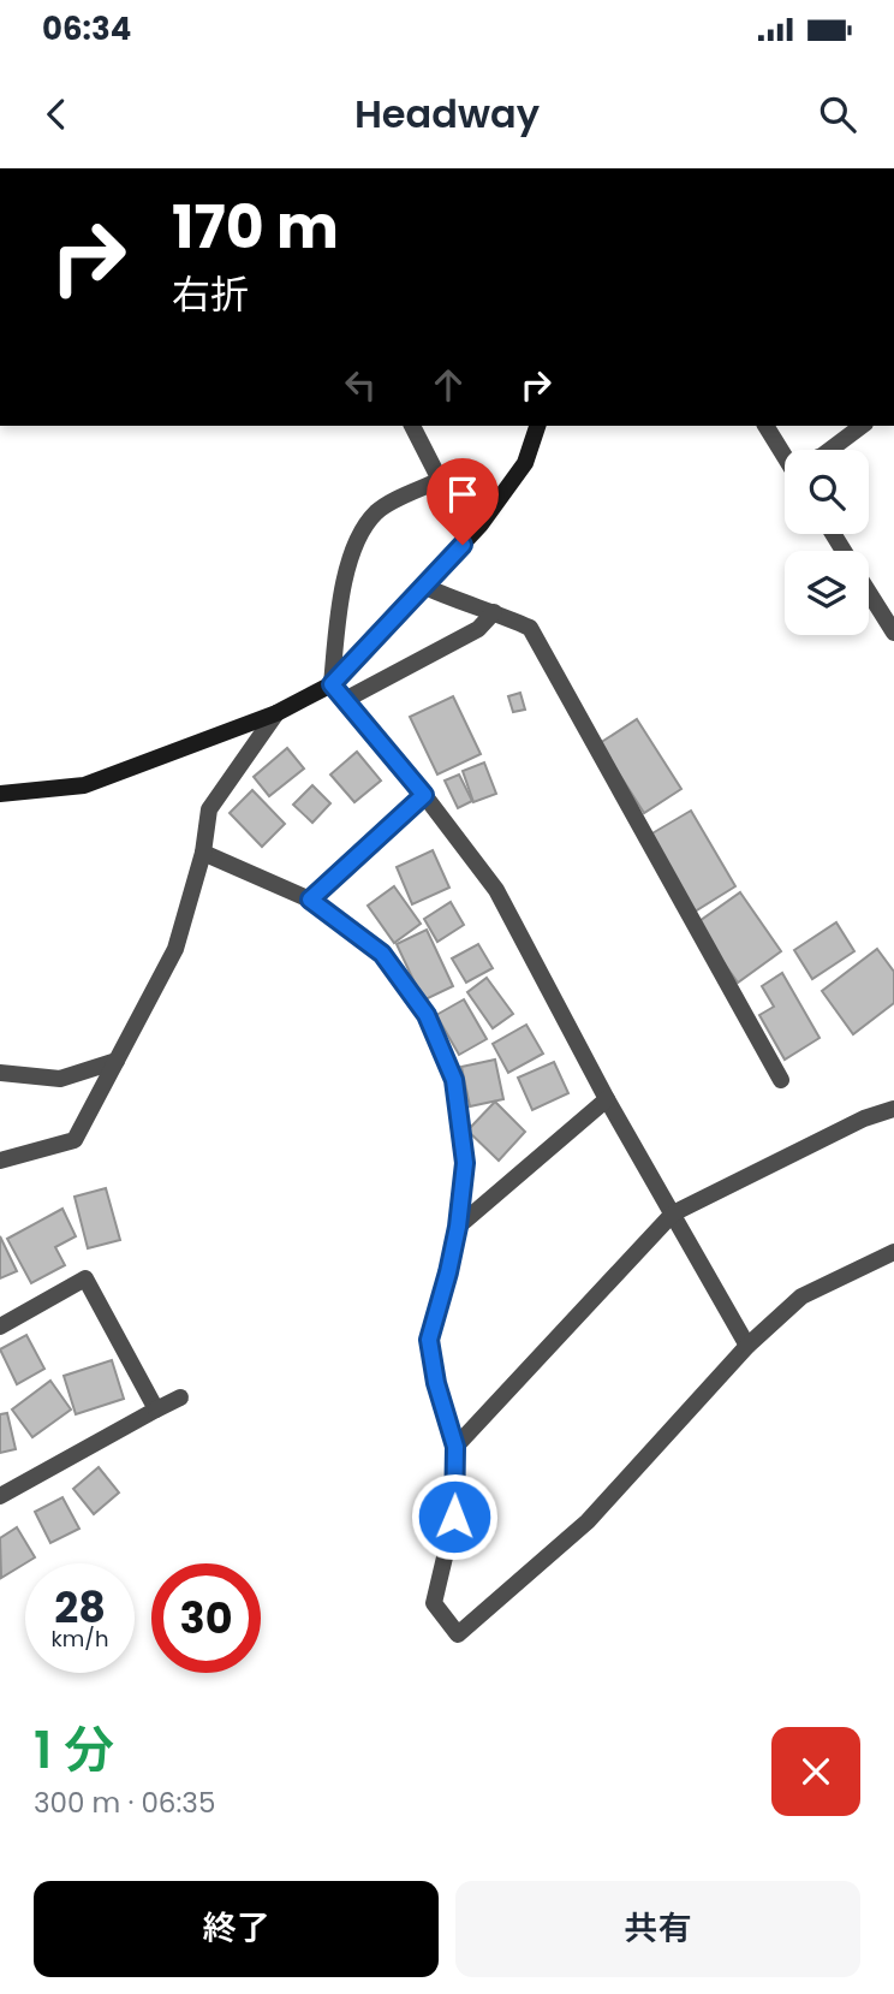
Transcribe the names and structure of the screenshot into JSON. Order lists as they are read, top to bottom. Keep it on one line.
{"page":{"status":"06:34","header":"Headway","turn":["170 m","右折"],"speed":"28 km/h","limit":"30","heading":["1 分","300 m · 06:35"],"buttons":["終了","共有"]}}
